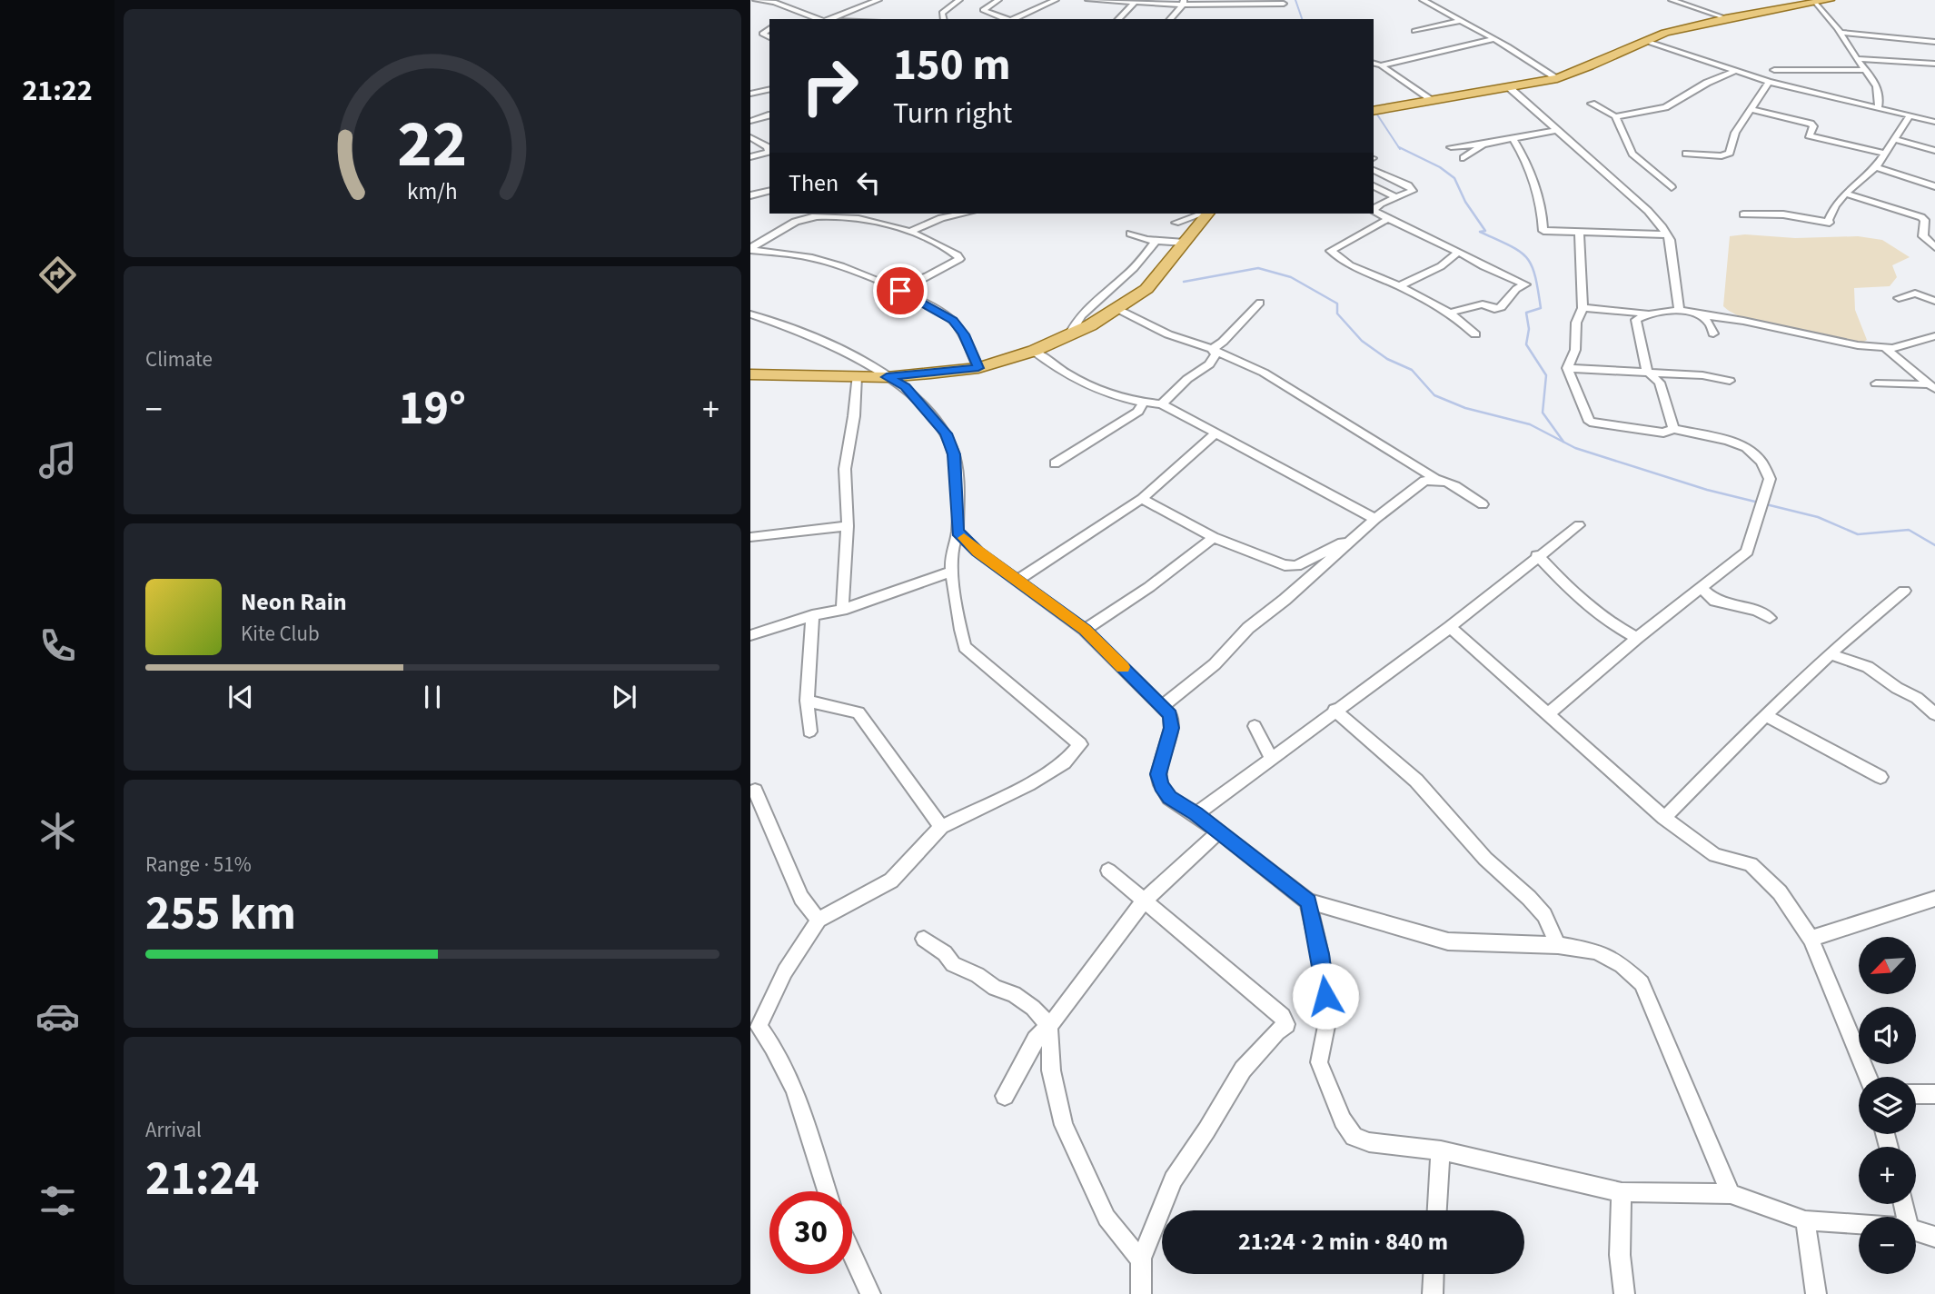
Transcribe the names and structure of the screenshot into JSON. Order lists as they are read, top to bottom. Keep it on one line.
{"north":"bottom left","page":{"tabs":"21:22","turn":["150 m","Turn right"],"then":"Then","tile":["Climate",["Range · 51%","255 km"],["Arrival","21:24"]],"heat":["−","19°","+"],"song":["Neon Rain","Kite Club"],"map_buttons":["+","−"],"limit":"30","trip":"21:24 · 2 min · 840 m","gauge":["22","km/h"]}}
